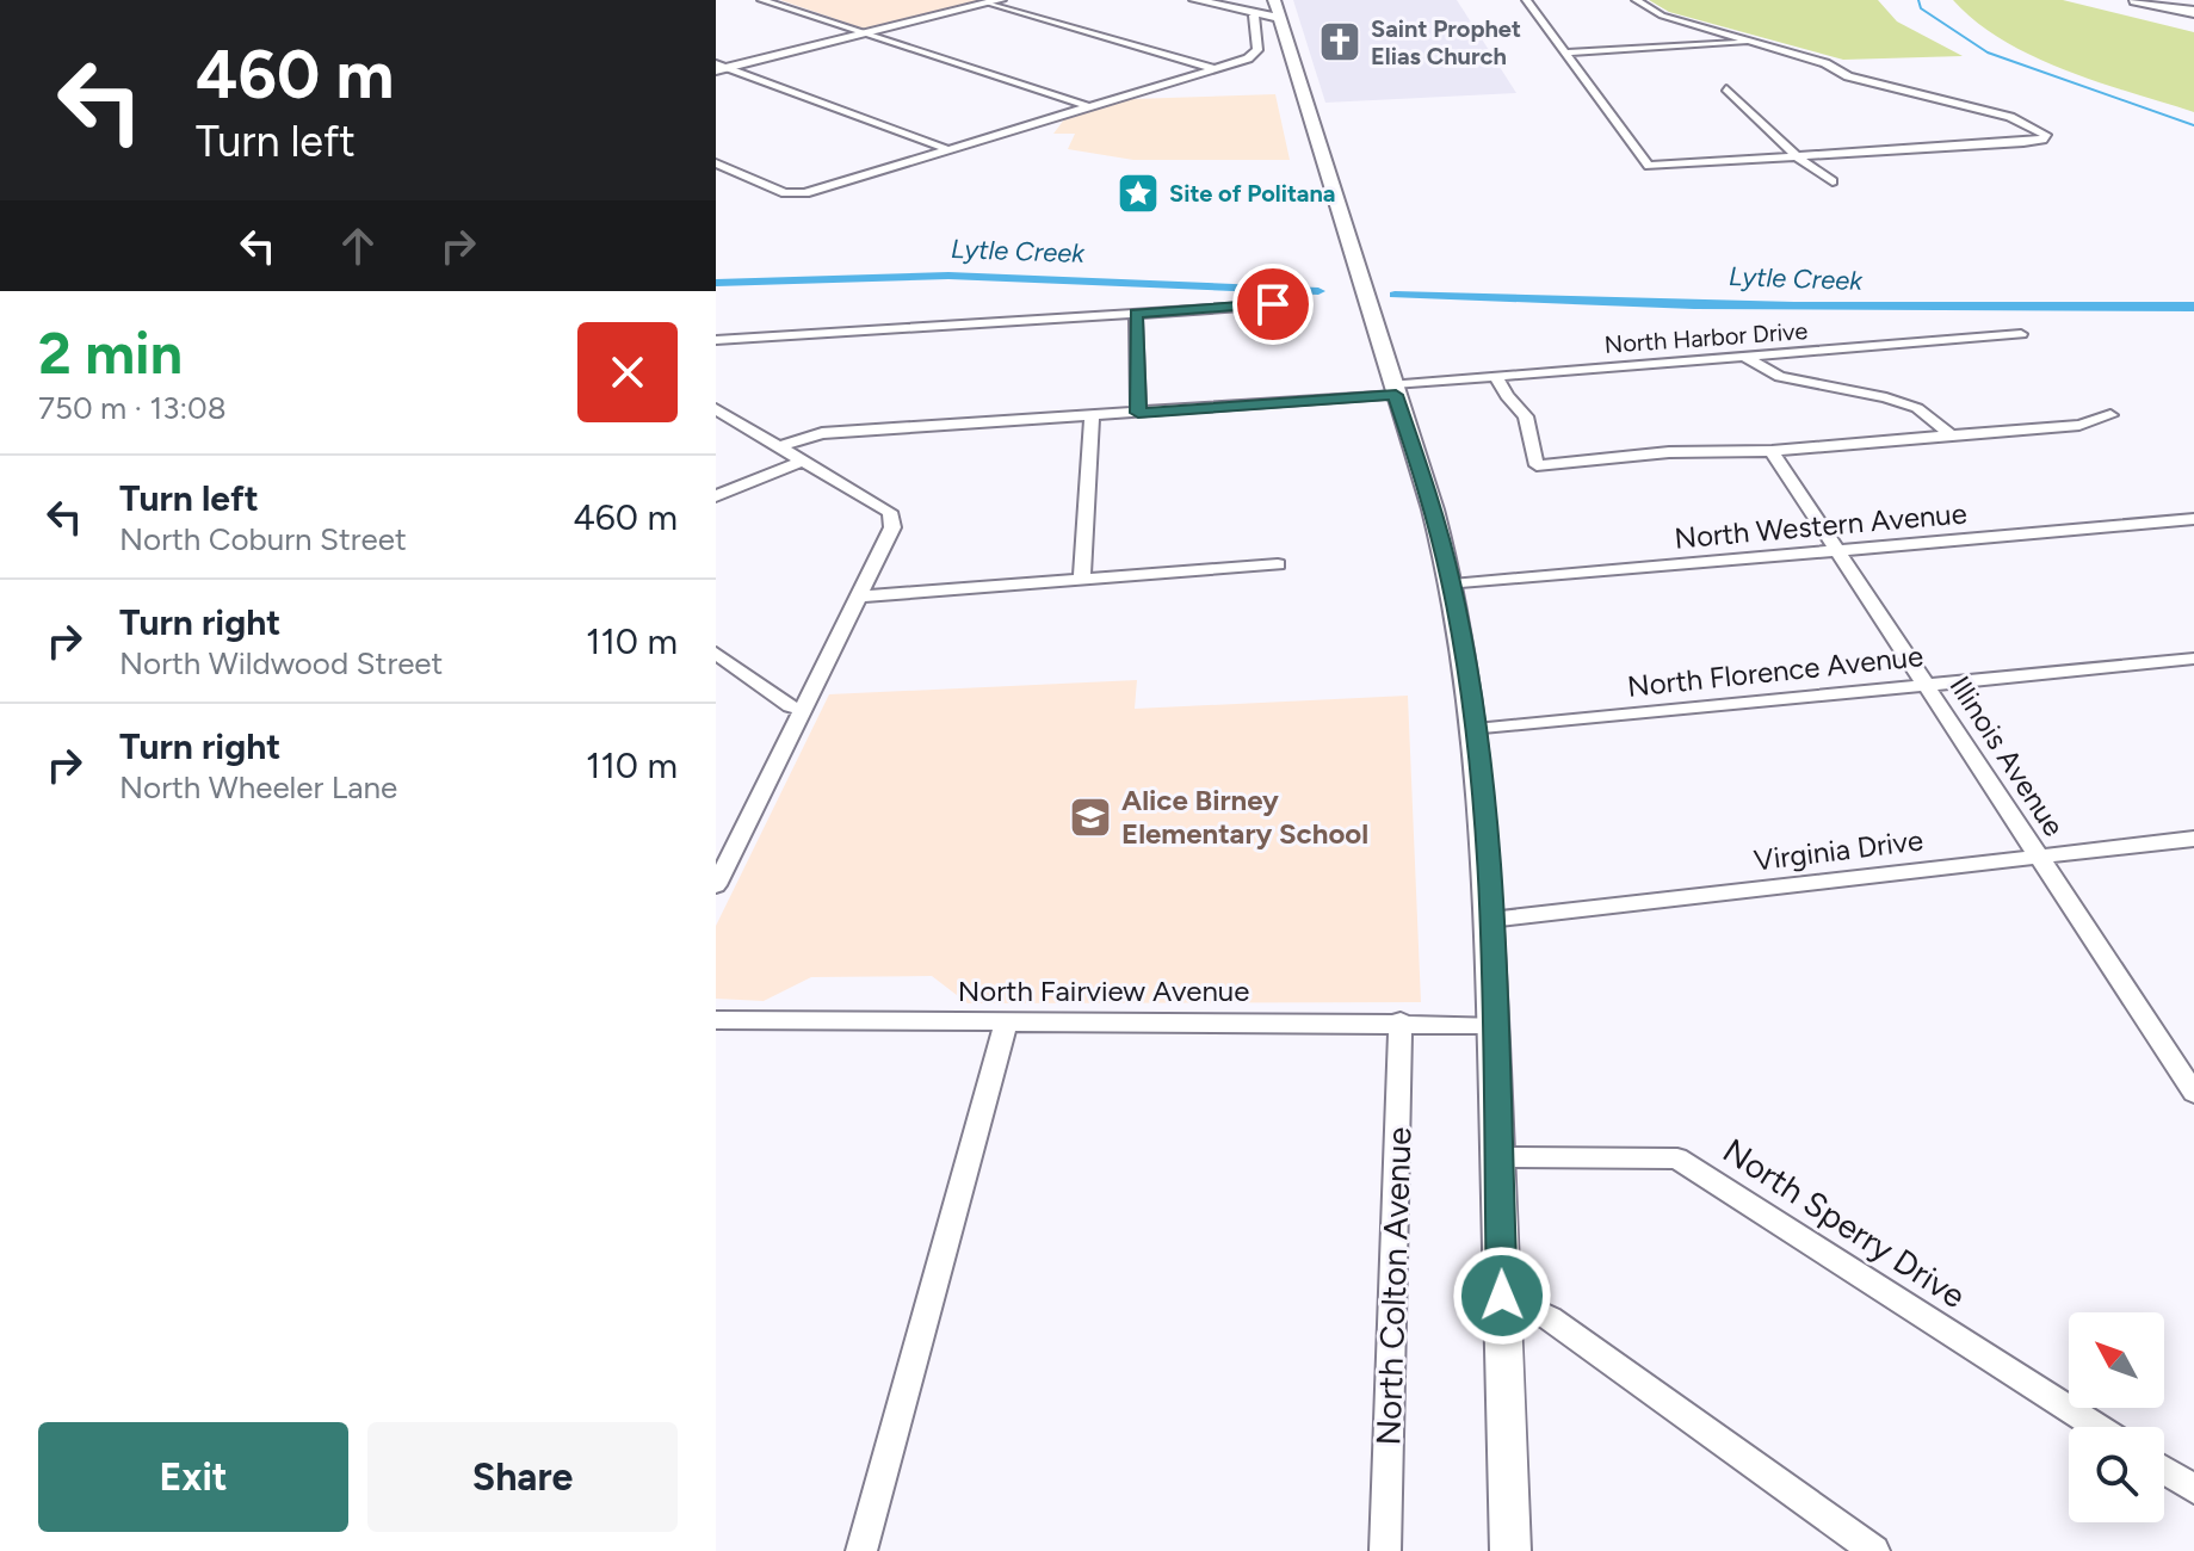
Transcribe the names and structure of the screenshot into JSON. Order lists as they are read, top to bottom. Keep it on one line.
{"streets":{"street":["North Harbor Drive","North Western Avenue","North Florence Avenue","Illinois Avenue","Virginia Drive","North Fairview Avenue","North Sperry Drive","North Colton Avenue"]},"crossings":[["North Western Avenue","Illinois Avenue"],["North Florence Avenue","Illinois Avenue"],["Illinois Avenue","Virginia Drive"],["North Fairview Avenue","North Colton Avenue"]],"water":["Lytle Creek"],"places":{"church":["Saint Prophet Elias Church"],"place":["Site of Politana"],"school or university":["Alice Birney Elementary School"]},"north":"top left","page":{"turn":["460 m","Turn left"],"heading":["2 min","750 m · 13:08"],"list":[{"name":"Turn left","note":"North Coburn Street","value":"460 m"},{"name":"Turn right","note":"North Wildwood Street","value":"110 m"},{"name":"Turn right","note":"North Wheeler Lane","value":"110 m"}],"buttons":["Exit","Share"]}}
